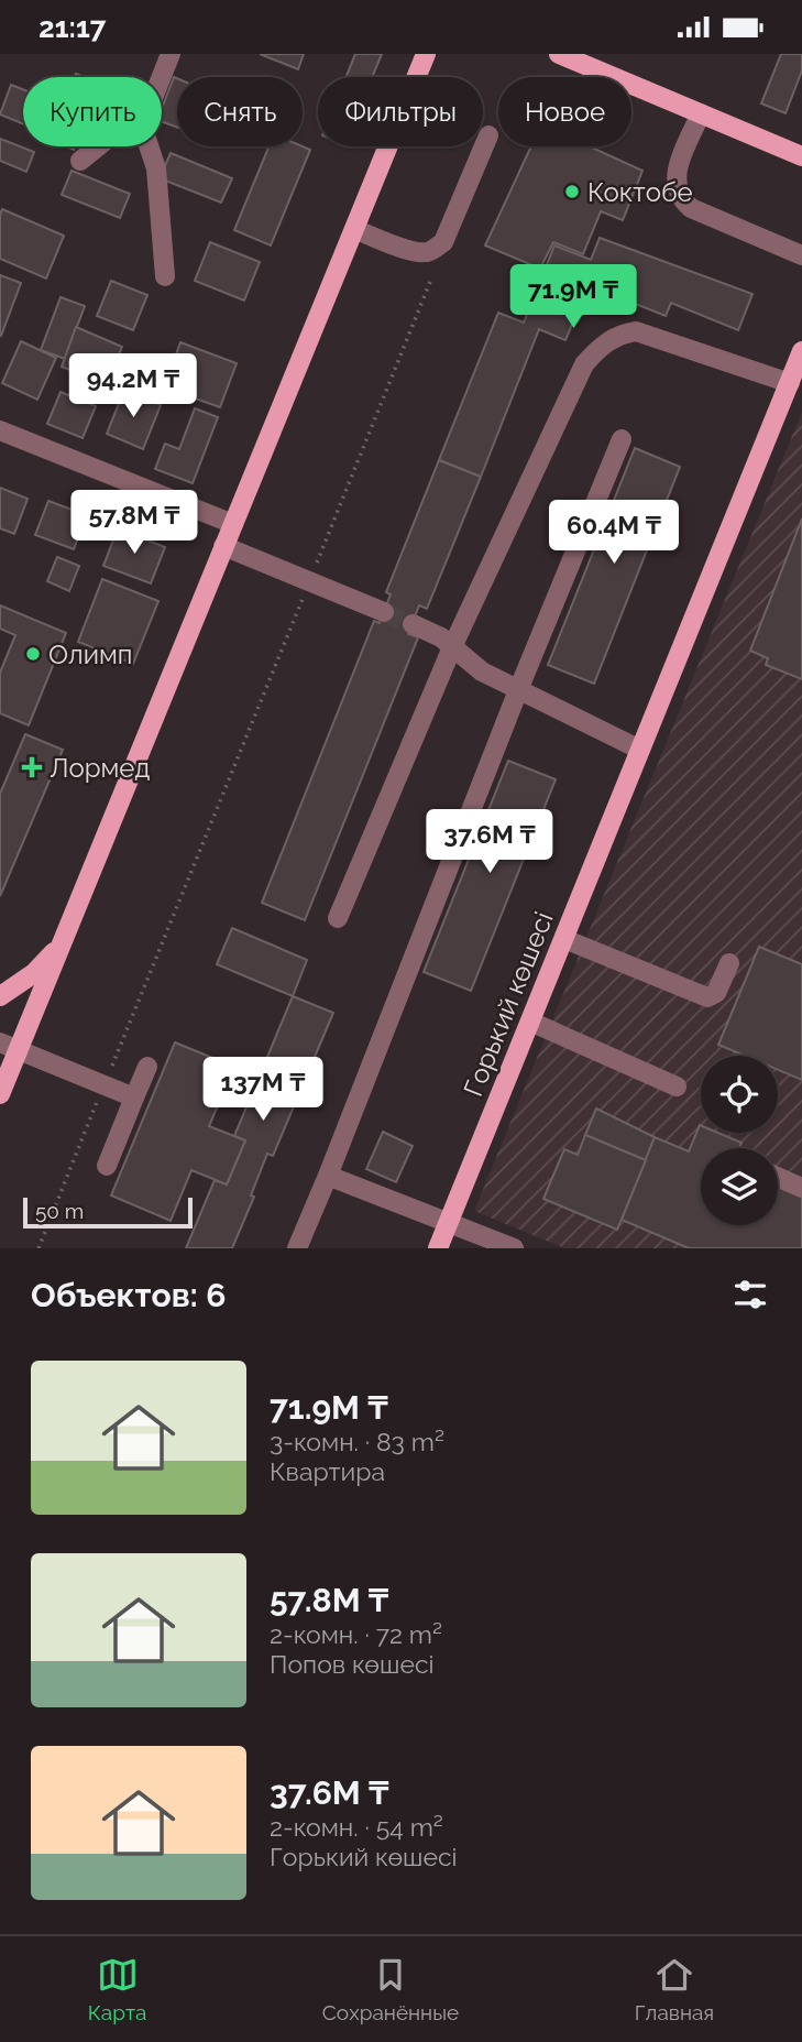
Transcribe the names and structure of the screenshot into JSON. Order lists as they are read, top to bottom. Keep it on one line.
{"streets":{"main road":["Горький көшесі"]},"places":{"other":["Коктобе","Олимп"],"health":["Лормед"]},"scale_bar":"50 m","page":{"status":"21:17","chip":["Купить","Снять","Фильтры","Новое"],"price":["71.9M ₸","94.2M ₸","57.8M ₸","60.4M ₸","37.6M ₸","137M ₸"],"scale":"50 m","heading":"Объектов: 6","list":[{"name":"71.9M ₸","note":"3-комн. · 83 m² · Квартира"},{"name":"57.8M ₸","note":"2-комн. · 72 m² · Попов көшесі"},{"name":"37.6M ₸","note":"2-комн. · 54 m² · Горький көшесі"}],"tabs":["Карта","Сохранённые","Главная"]}}
